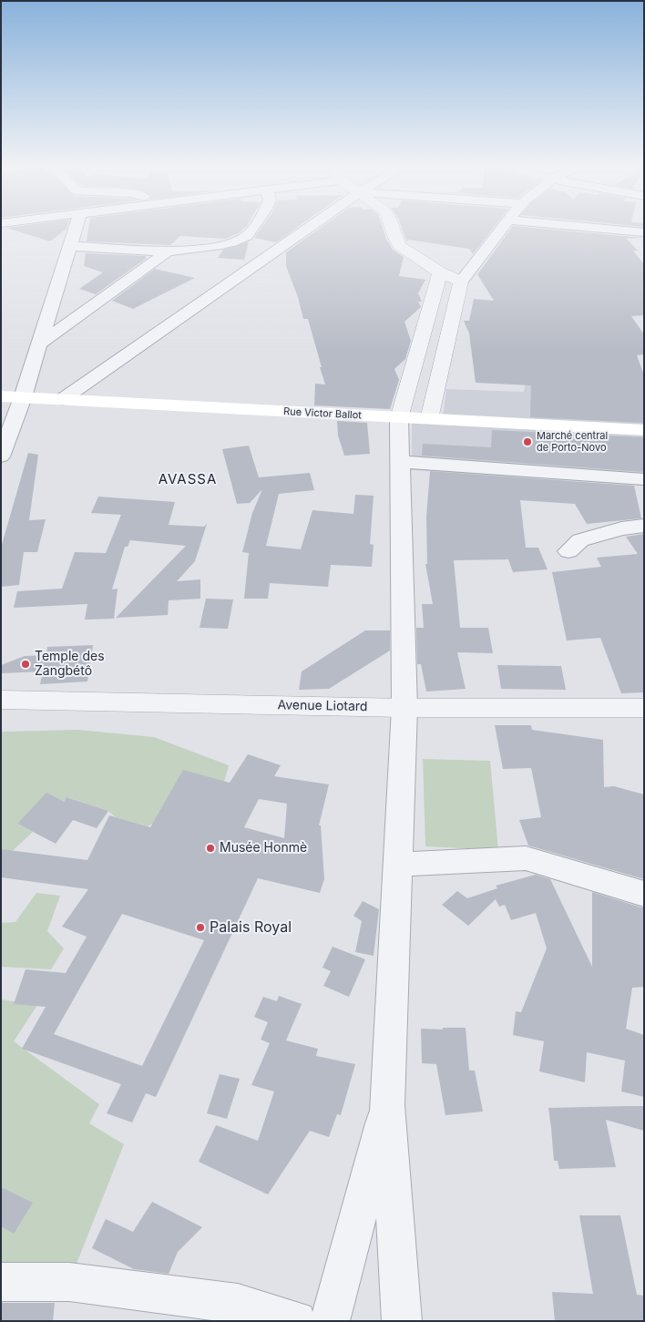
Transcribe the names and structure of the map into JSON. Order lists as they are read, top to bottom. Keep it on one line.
{"streets":{"main road":["Rue Victor Ballot"],"street":["Avenue Liotard"]},"districts":["AVASSA"],"places":["Marché central de Porto-Novo","Temple des Zangbétô","Musée Honmè","Palais Royal"]}
